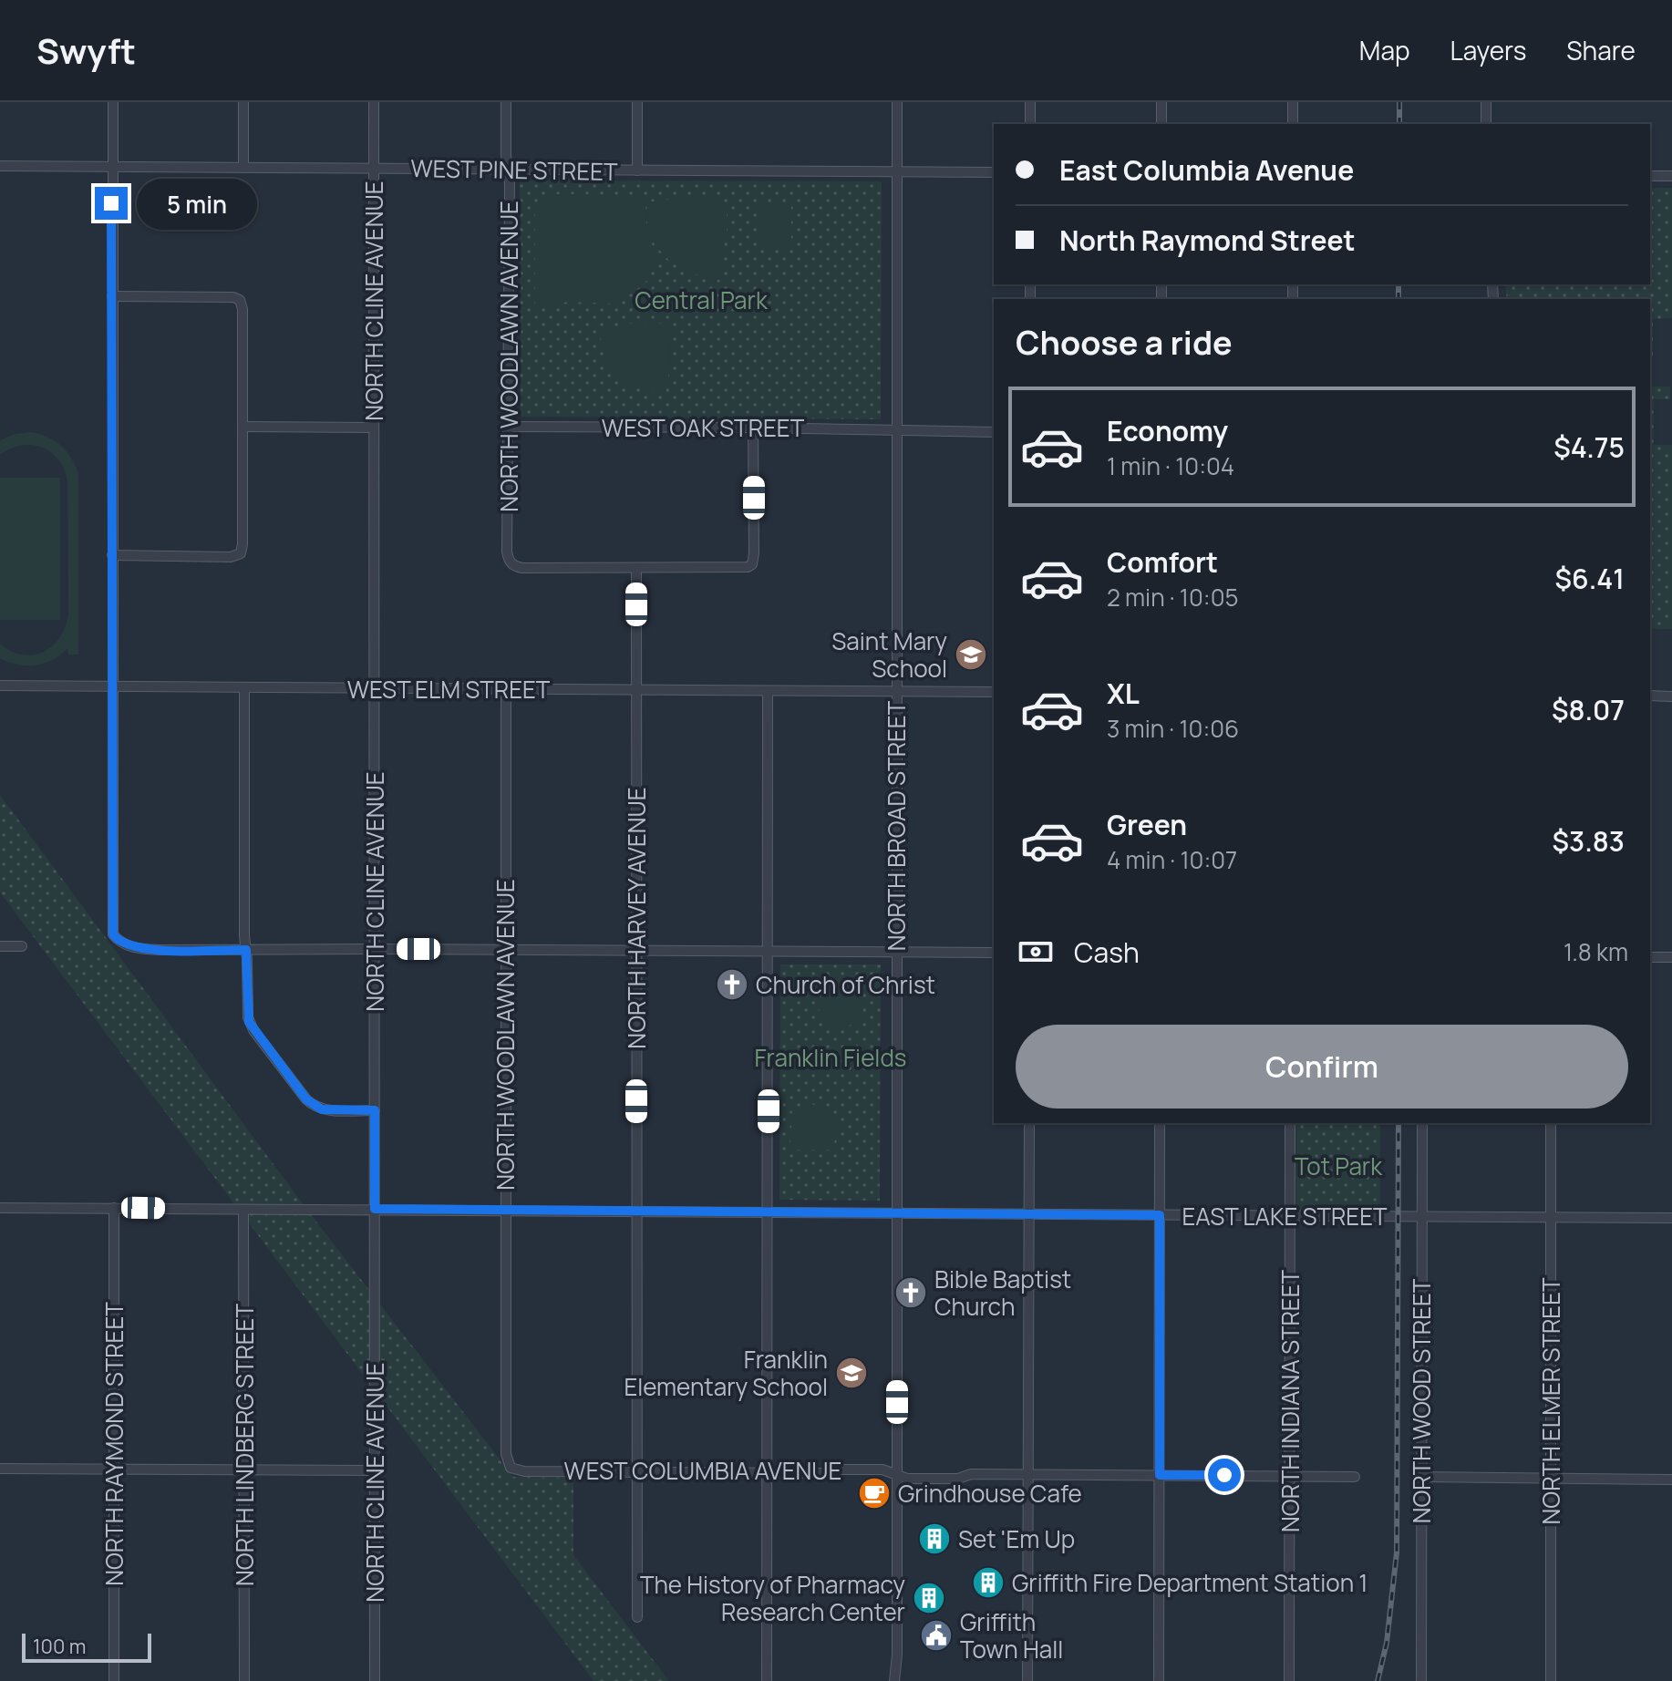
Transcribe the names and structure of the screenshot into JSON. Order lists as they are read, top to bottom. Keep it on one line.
{"streets":{"street":["WEST PINE STREET","NORTH CLINE AVENUE","NORTH WOODLAWN AVENUE","WEST OAK STREET","WEST ELM STREET","NORTH BROAD STREET","NORTH HARVEY AVENUE","EAST LAKE STREET","NORTH INDIANA STREET","NORTH WOOD STREET","NORTH ELMER STREET","NORTH RAYMOND STREET","NORTH LINDBERG STREET","WEST COLUMBIA AVENUE"]},"crossings":[["WEST PINE STREET","NORTH CLINE AVENUE"],["WEST PINE STREET","NORTH WOODLAWN AVENUE"],["WEST PINE STREET","NORTH BROAD STREET"],["NORTH CLINE AVENUE","WEST ELM STREET"],["NORTH CLINE AVENUE","EAST LAKE STREET"],["NORTH WOODLAWN AVENUE","WEST OAK STREET"],["NORTH WOODLAWN AVENUE","WEST ELM STREET"],["NORTH WOODLAWN AVENUE","NORTH HARVEY AVENUE"],["NORTH WOODLAWN AVENUE","EAST LAKE STREET"],["NORTH WOODLAWN AVENUE","WEST COLUMBIA AVENUE"],["WEST OAK STREET","NORTH BROAD STREET"],["WEST ELM STREET","NORTH BROAD STREET"],["WEST ELM STREET","NORTH HARVEY AVENUE"],["NORTH BROAD STREET","EAST LAKE STREET"],["NORTH BROAD STREET","WEST COLUMBIA AVENUE"],["NORTH HARVEY AVENUE","EAST LAKE STREET"],["NORTH HARVEY AVENUE","WEST COLUMBIA AVENUE"],["EAST LAKE STREET","NORTH INDIANA STREET"],["EAST LAKE STREET","NORTH WOOD STREET"],["EAST LAKE STREET","NORTH ELMER STREET"],["EAST LAKE STREET","NORTH RAYMOND STREET"],["EAST LAKE STREET","NORTH LINDBERG STREET"],["NORTH INDIANA STREET","WEST COLUMBIA AVENUE"]],"parks":["Central Park","Franklin Fields","Tot Park"],"places":{"school or university":["Saint Mary School","Franklin Elementary School"],"church":["Church of Christ","Bible Baptist Church"],"cafe":["Grindhouse Cafe"],"building":["Set 'Em Up","Griffith Fire Department Station 1","The History of Pharmacy Research Center"],"public building":["Griffith Town Hall"]},"scale_bar":"100 m","page":{"header":"Swyft","nav":["Map","Layers","Share"],"banner":["East Columbia Avenue","North Raymond Street"],"bubble":"5 min","heading":"Choose a ride","list":[{"name":"Economy","note":"1 min · 10:04","value":"$4.75"},{"name":"Comfort","note":"2 min · 10:05","value":"$6.41"},{"name":"XL","note":"3 min · 10:06","value":"$8.07"},{"name":"Green","note":"4 min · 10:07","value":"$3.83"}],"pay":["Cash","1.8 km"],"buttons":"Confirm","scale":"100 m"}}
